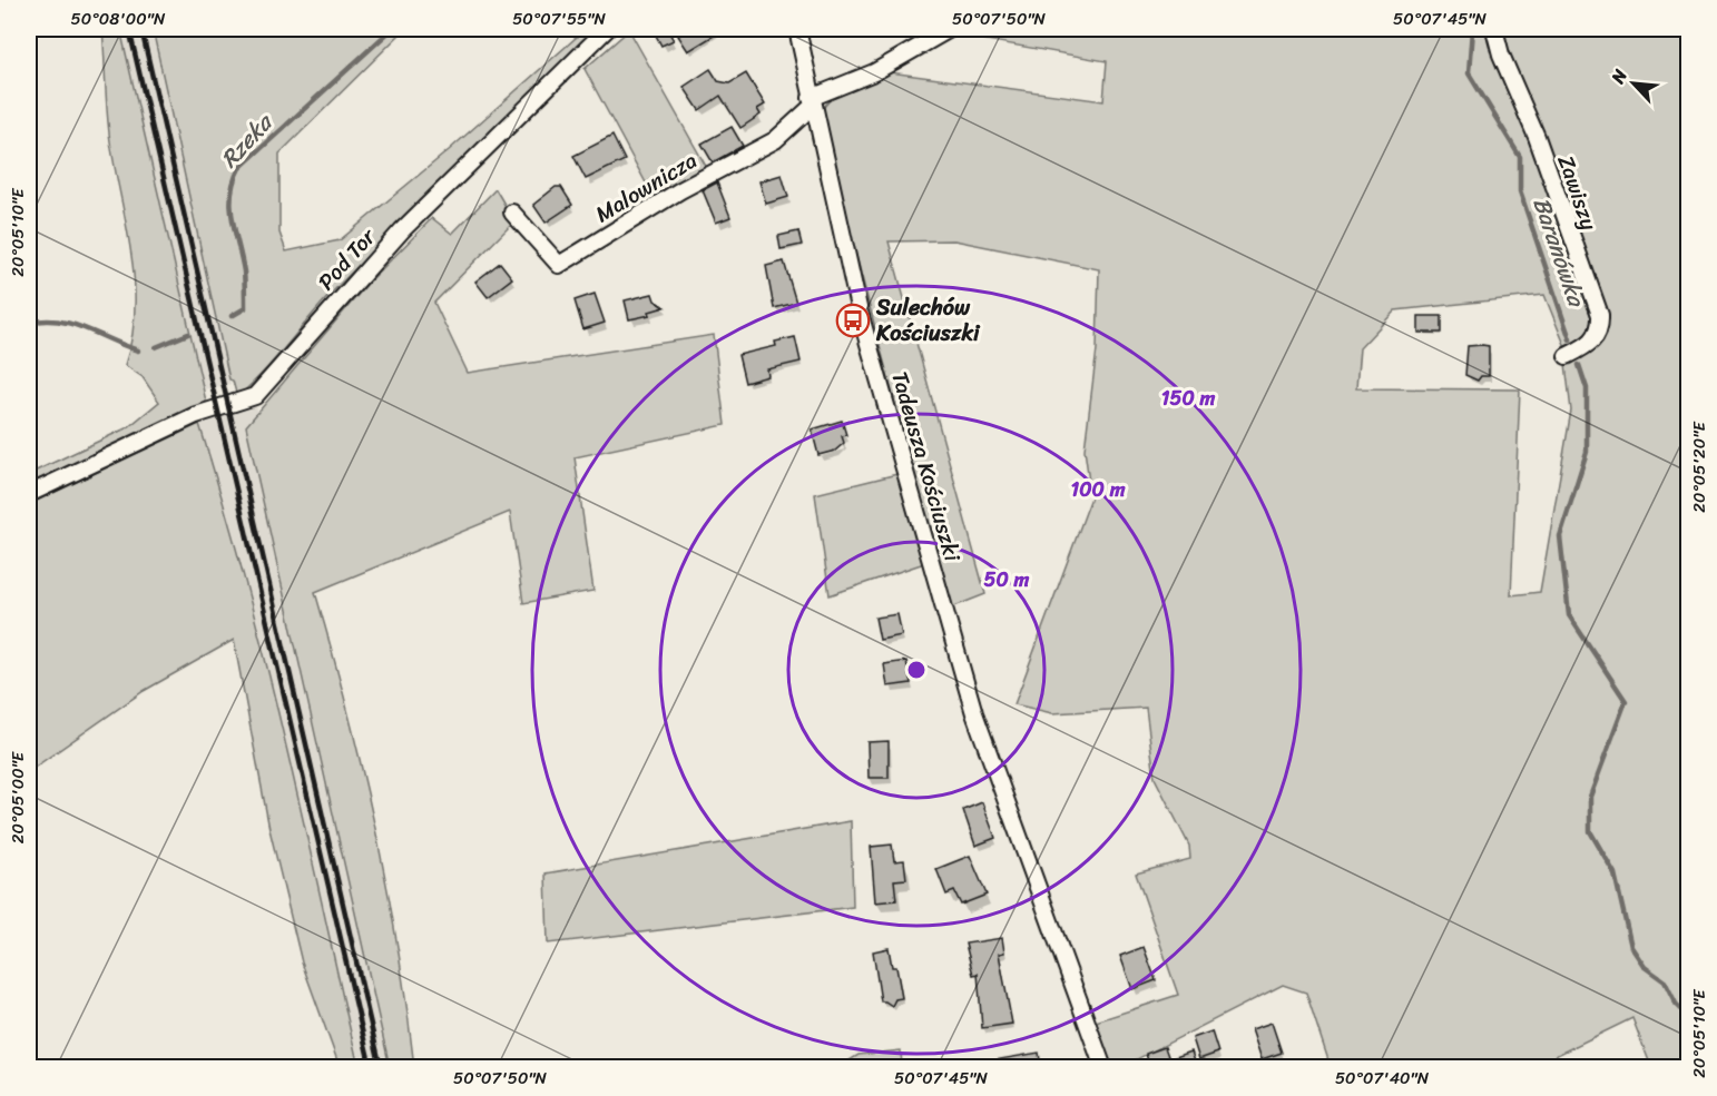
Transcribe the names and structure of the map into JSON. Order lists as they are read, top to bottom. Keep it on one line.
{"streets":{"street":["Malownicza","Zawiszy","Pod Tor","Tadeusza Kościuszki"]},"crossings":[["Malownicza","Tadeusza Kościuszki"]],"water":["Rzeka","Baranówka"],"places":{"bus stop":["Sulechów Kościuszki"]},"north":"top left","coordinates":["50°08'00\"N","50°07'55\"N","50°07'50\"N","50°07'45\"N","20°05'10\"E","20°05'20\"E","20°05'00\"E","50°07'40\"N"],"rings":["150 m","100 m","50 m"]}
